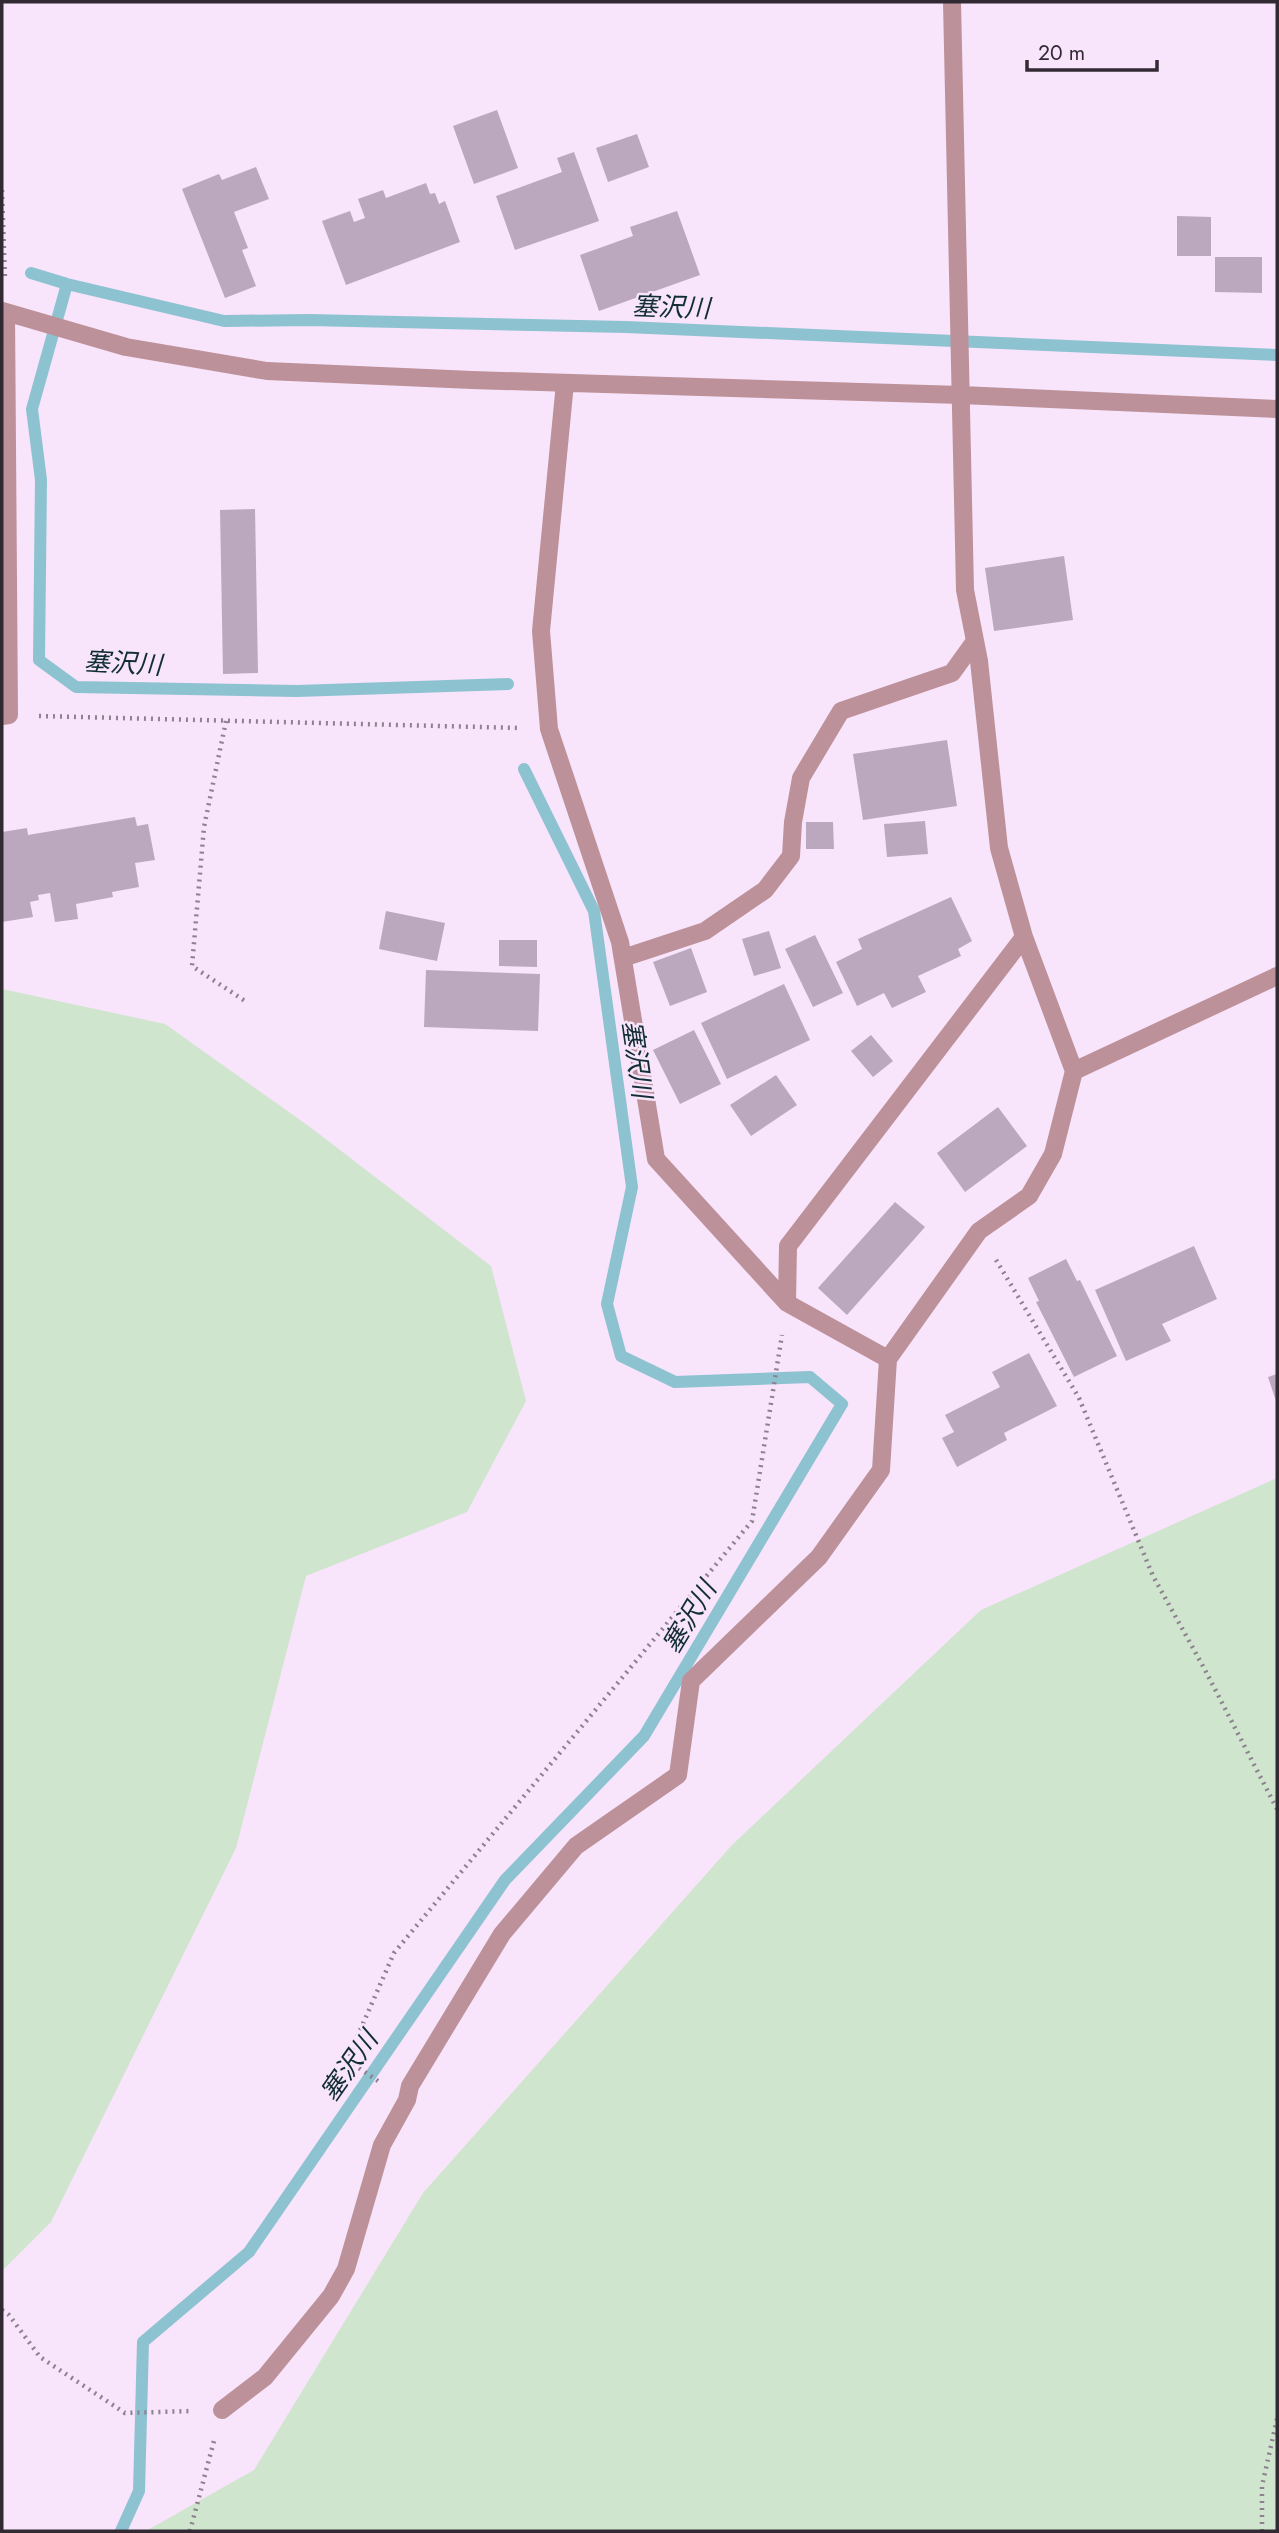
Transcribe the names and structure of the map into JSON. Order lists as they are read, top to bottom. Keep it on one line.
{"water":["塞沢川"],"scale_bar":"20 m"}
